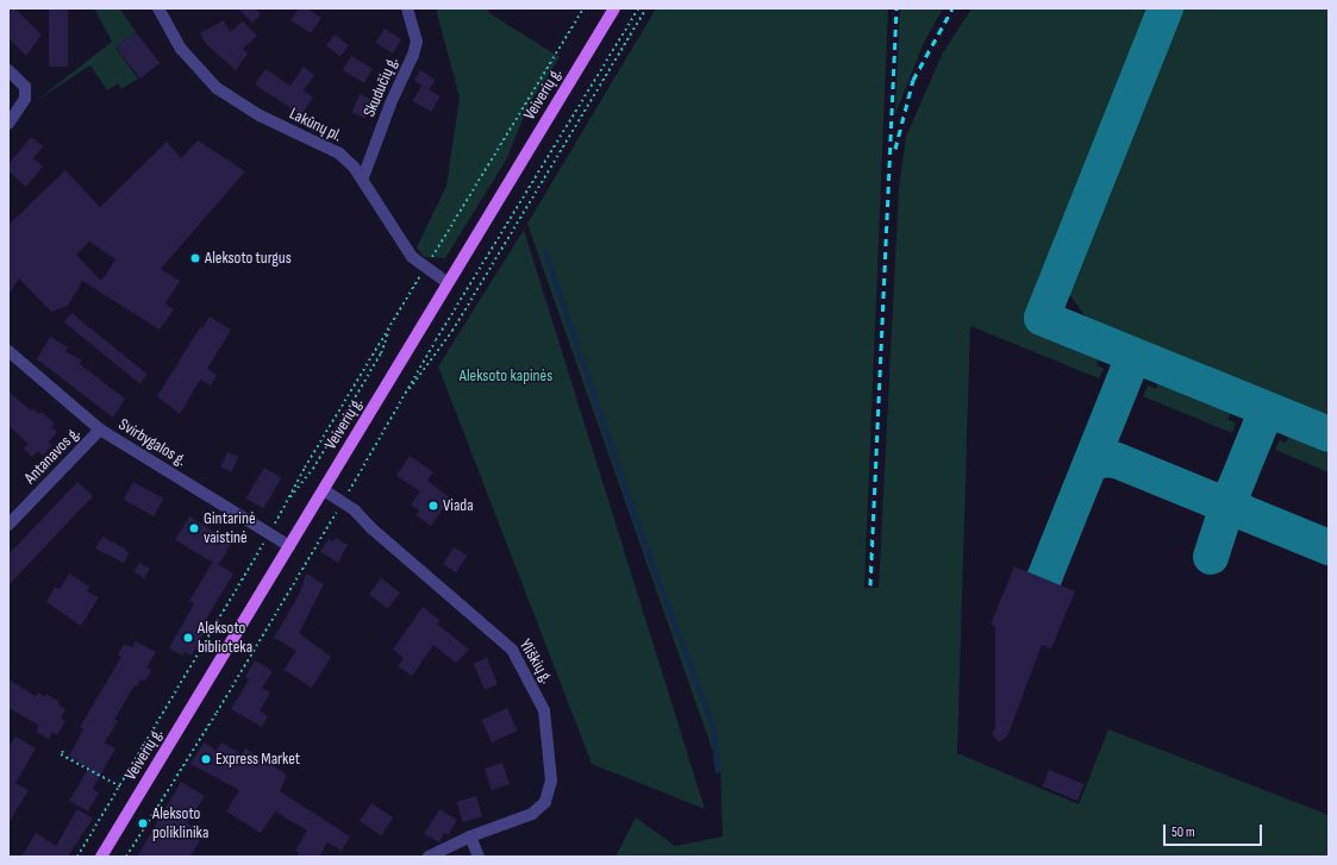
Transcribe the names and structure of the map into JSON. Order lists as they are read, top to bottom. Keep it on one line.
{"streets":{"main road":["Veiverių g."],"street":["Skudučių g.","Lakūnų pl.","Svirbygalos g.","Antanavos g.","Yliškių g."]},"crossings":[["Skudučių g.","Lakūnų pl."],["Veiverių g.","Lakūnų pl."],["Veiverių g.","Svirbygalos g."],["Veiverių g.","Yliškių g."],["Svirbygalos g.","Antanavos g."]],"parks":["Aleksoto kapinės"],"places":["Aleksoto turgus","Viada","Gintarinė vaistinė","Aleksoto biblioteka","Express Market","Aleksoto poliklinika"],"scale_bar":"50 m"}
